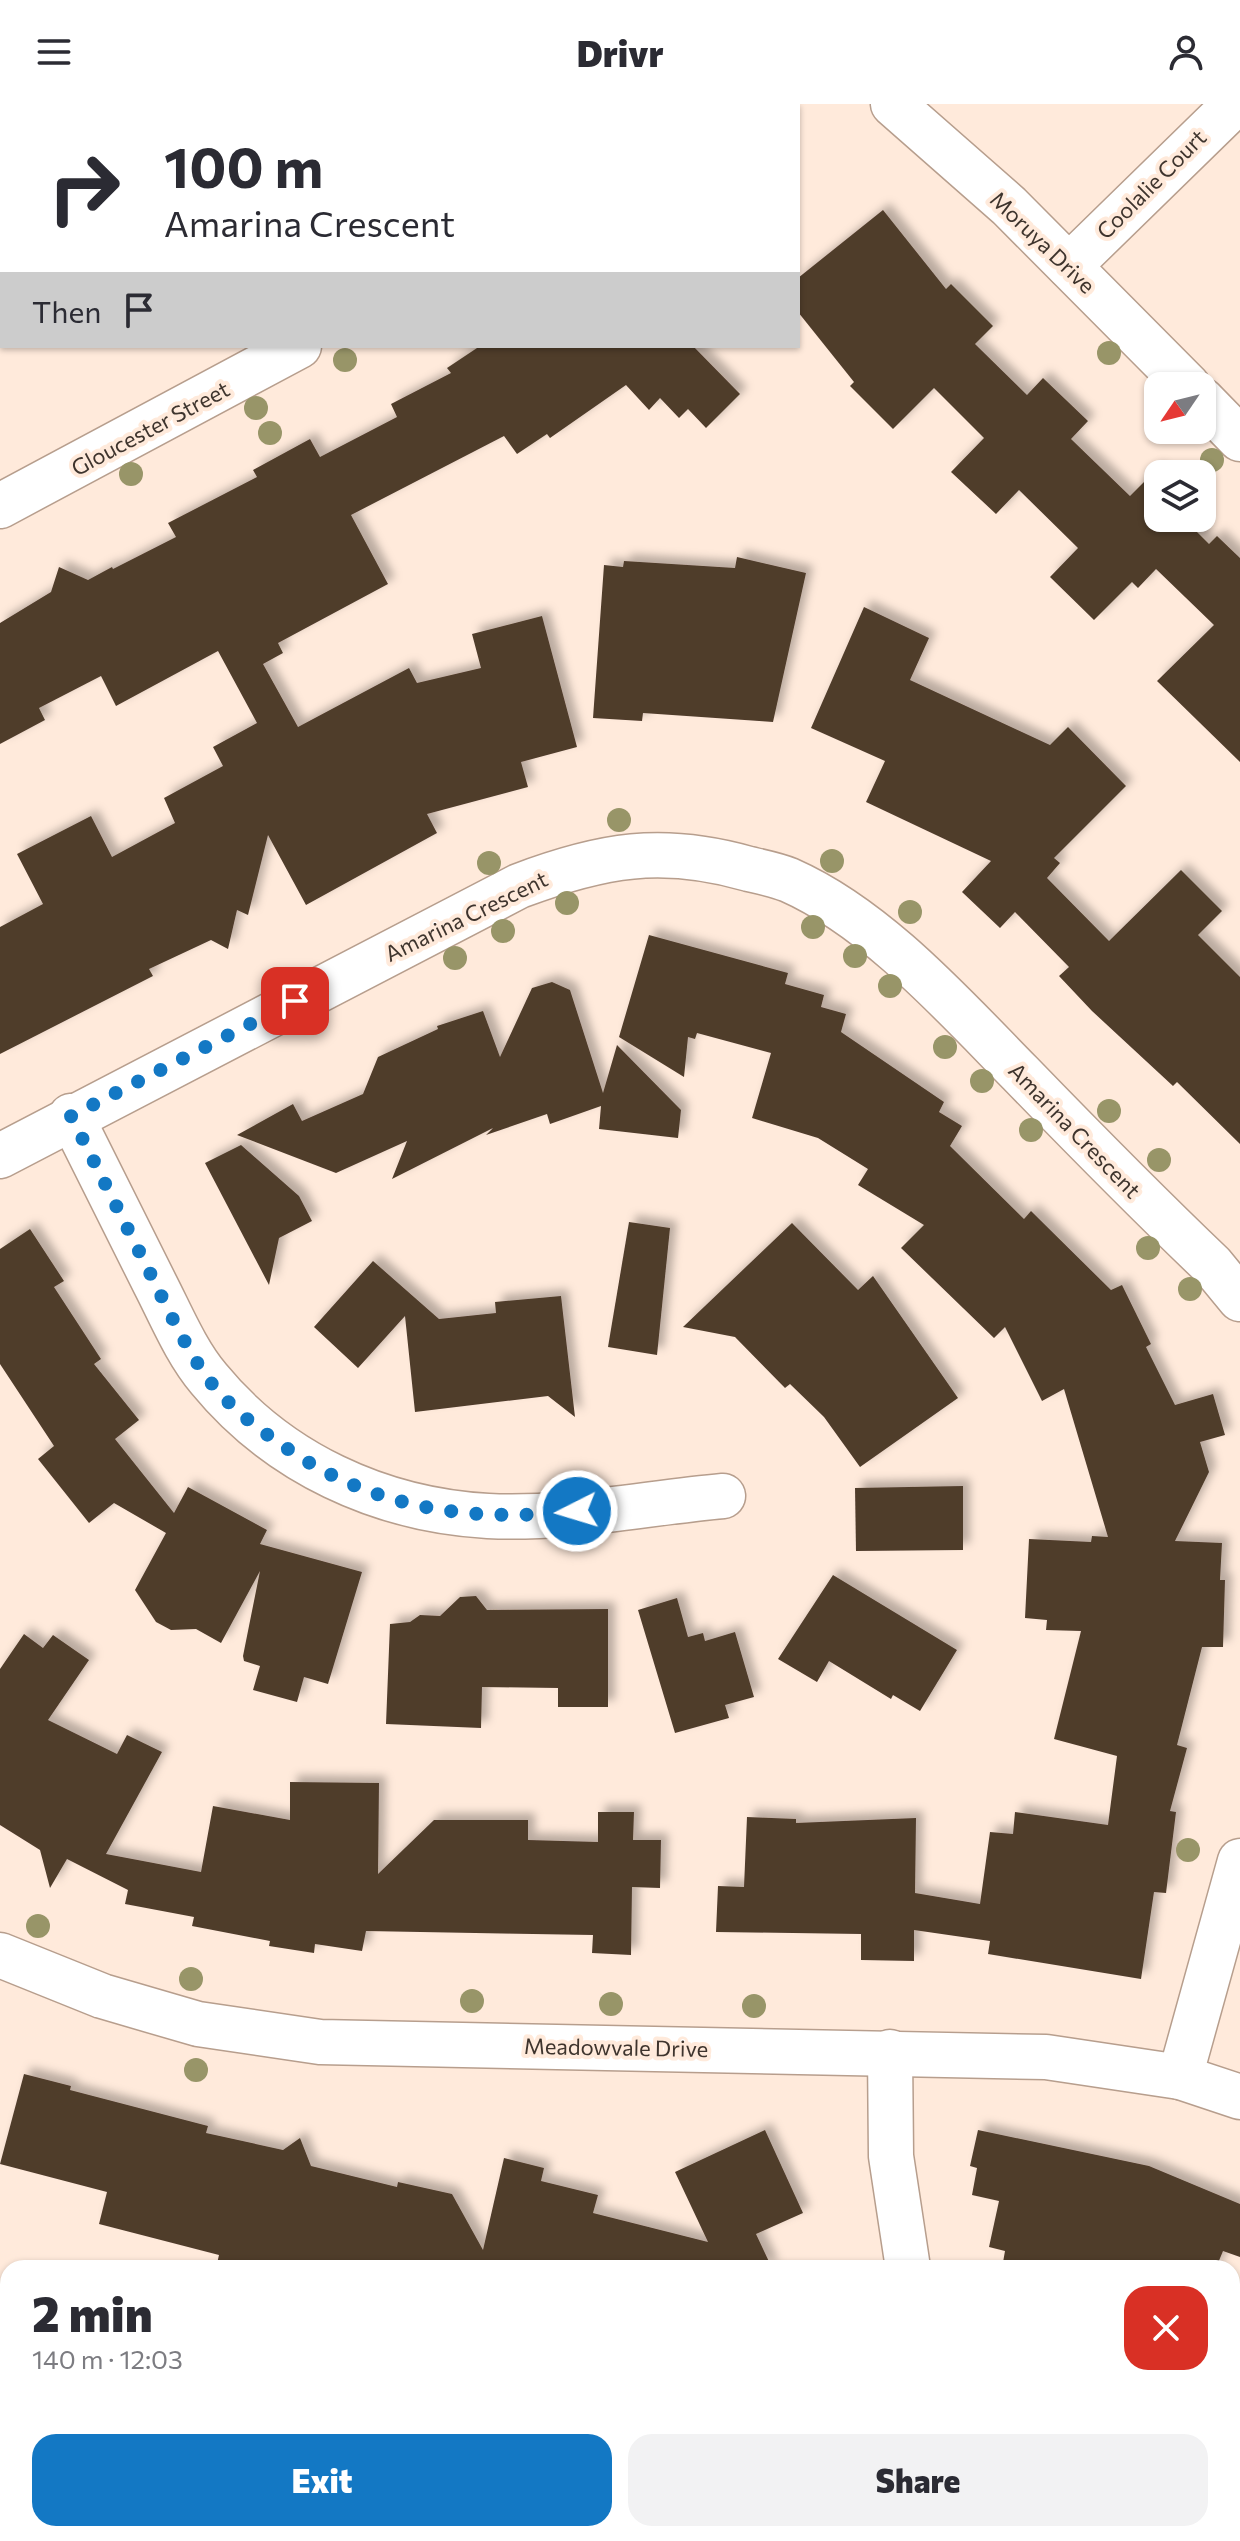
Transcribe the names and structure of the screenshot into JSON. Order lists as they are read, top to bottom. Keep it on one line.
{"streets":{"street":["Coolalie Court","Moruya Drive","Gloucester Street","Amarina Crescent","Meadowvale Drive"]},"crossings":[["Coolalie Court","Moruya Drive"]],"north":"bottom left","page":{"header":"Drivr","turn":["100 m","Amarina Crescent"],"then":"Then","heading":["2 min","140 m · 12:03"],"buttons":["Exit","Share"]}}
